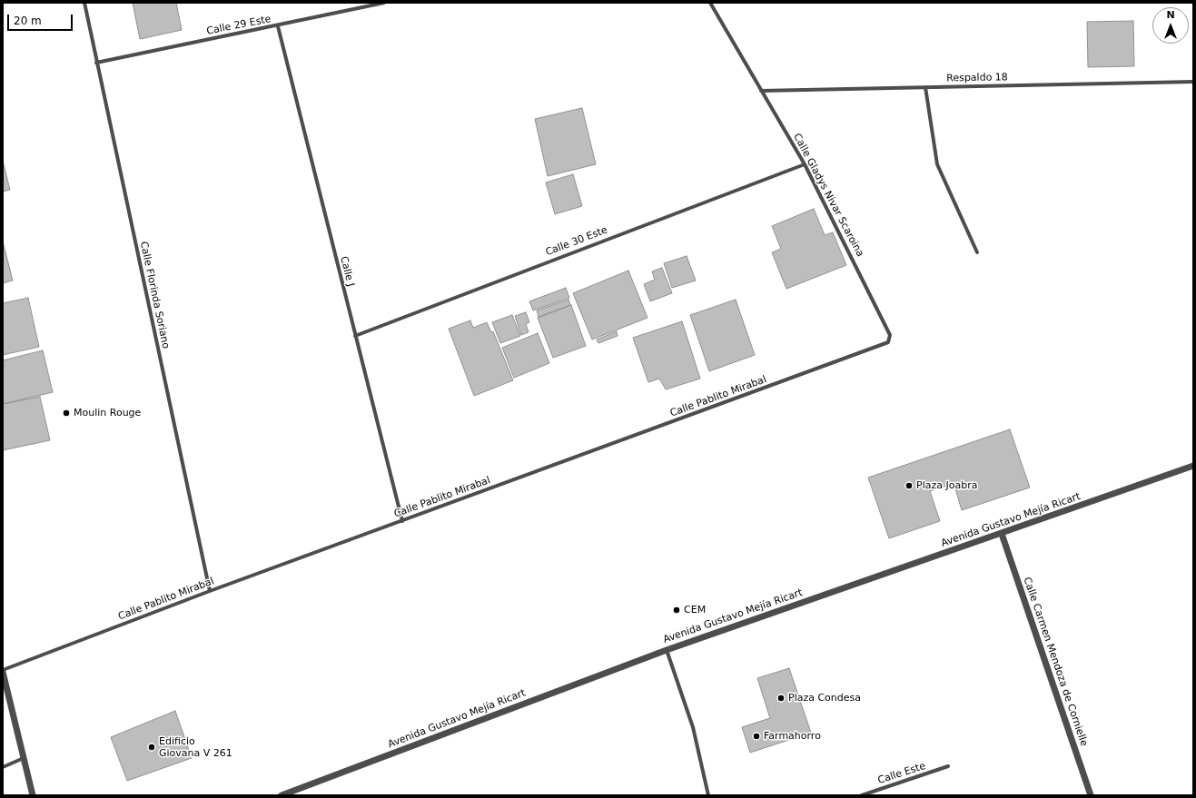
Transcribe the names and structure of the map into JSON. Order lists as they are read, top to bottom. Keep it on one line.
{"streets":{"street":["Calle 29 Este","Respaldo 18","Calle Gladys Nivar Scaroina","Calle 30 Este","Calle J","Calle Florinda Soriano","Calle Pablito Mirabal","Avenida Gustavo Mejía Ricart","Calle Carmen Mendoza de Cornielle","Calle Este"]},"crossings":[["Calle 29 Este","Calle J"],["Calle 29 Este","Calle Florinda Soriano"],["Respaldo 18","Calle Gladys Nivar Scaroina"],["Calle Gladys Nivar Scaroina","Calle 30 Este"],["Calle Gladys Nivar Scaroina","Calle Pablito Mirabal"],["Calle 30 Este","Calle J"],["Calle J","Calle Pablito Mirabal"],["Calle Florinda Soriano","Calle Pablito Mirabal"],["Avenida Gustavo Mejía Ricart","Calle Carmen Mendoza de Cornielle"]],"places":["Moulin Rouge","Plaza Joabra","CEM","Plaza Condesa","Farmahorro","Edificio Giovana V 261"],"scale_bar":"20 m","north":"top"}
